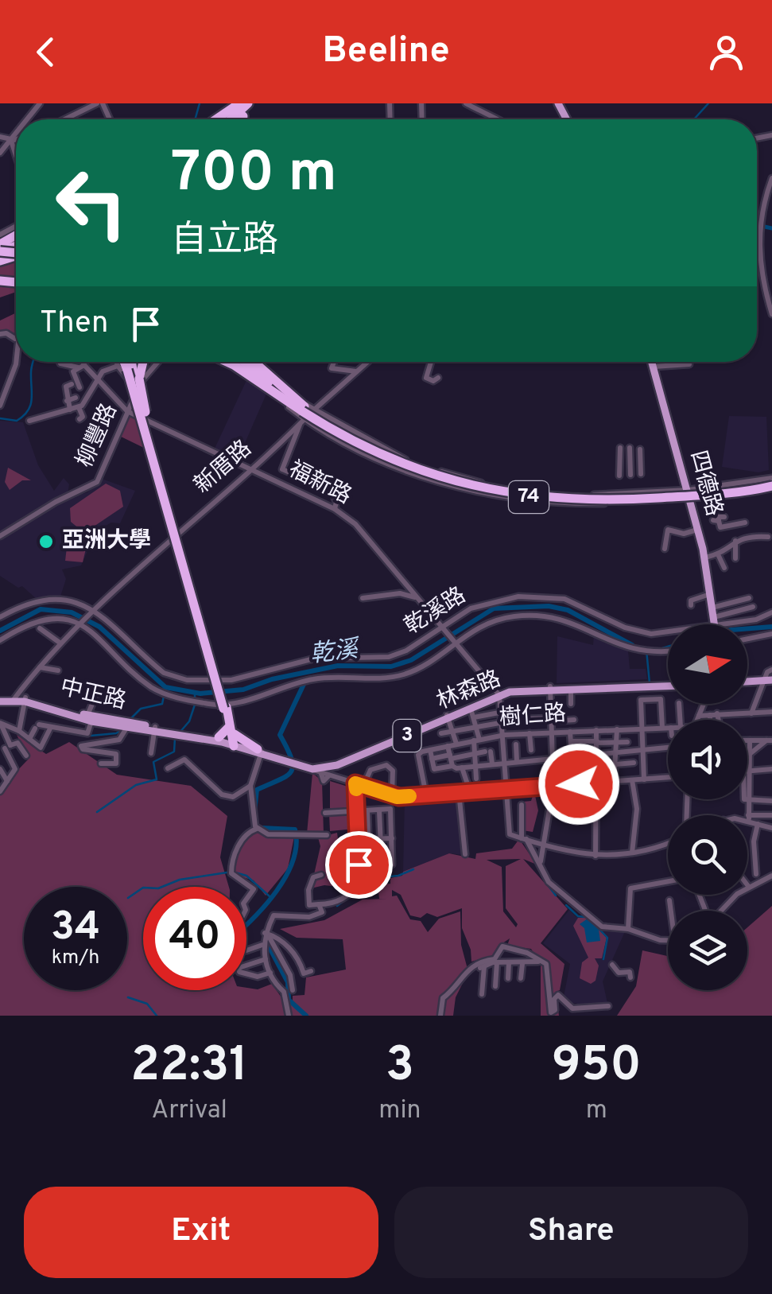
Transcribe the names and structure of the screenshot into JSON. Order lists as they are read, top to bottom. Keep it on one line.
{"streets":{"highway":["74"],"main road":["四德路","林森路","中正路","3"],"street":["柳豐路","新厝路","福新路","乾溪路","樹仁路"]},"crossings":[["柳豐路","福新路"],["新厝路","福新路"],["新厝路","74"],["新厝路","乾溪路"],["新厝路","中正路"],["福新路","乾溪路"],["四德路","乾溪路"],["林森路","3"]],"water":["乾溪"],"places":["亞洲大學"],"north":"right","page":{"header":"Beeline","turn":["700 m","自立路"],"then":"Then","speed":"34 km/h","limit":"40","eta":["22:31","Arrival","3","min","950","m"],"buttons":["Exit","Share"]}}
